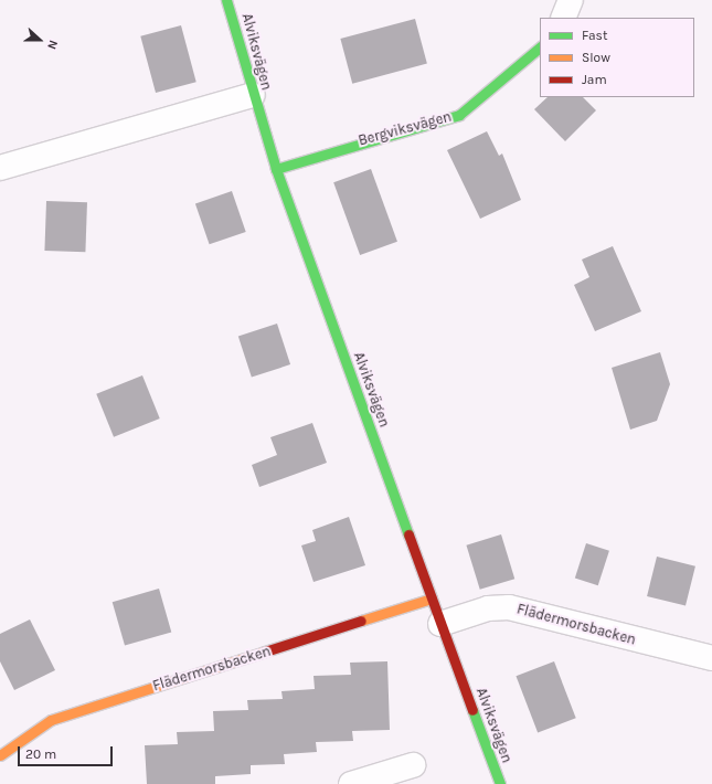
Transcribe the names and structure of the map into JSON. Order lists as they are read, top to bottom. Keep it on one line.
{"streets":{"street":["Alviksvägen","Bergviksvägen","Flädermorsbacken"]},"crossings":[["Alviksvägen","Bergviksvägen"],["Alviksvägen","Flädermorsbacken"]],"legend":["Fast","Slow","Jam"],"scale_bar":"20 m","north":"right"}
